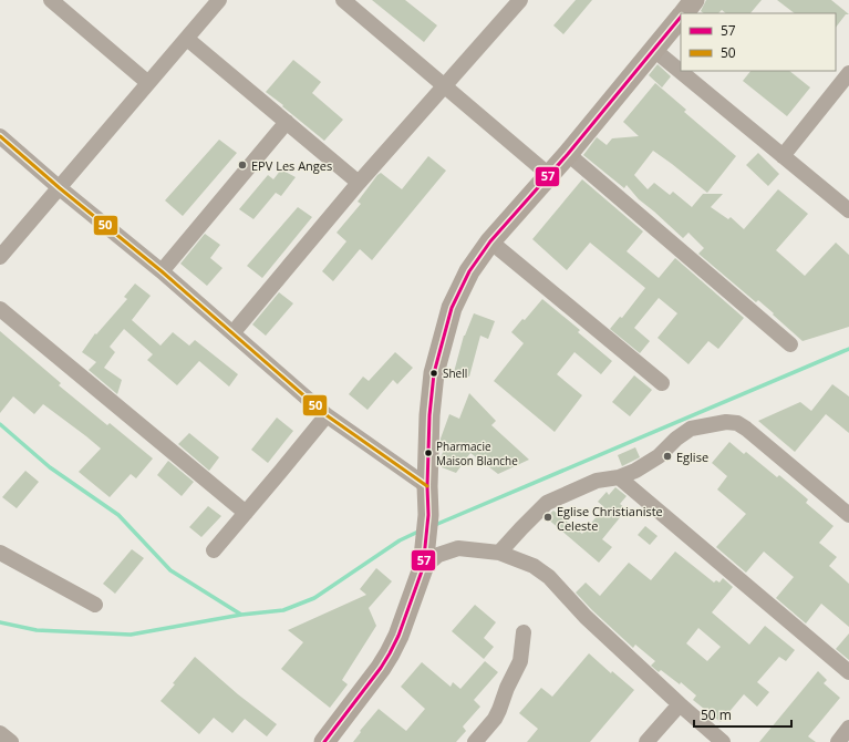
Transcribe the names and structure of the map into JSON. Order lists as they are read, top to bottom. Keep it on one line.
{"places":["EPV Les Anges","Shell","Pharmacie Maison Blanche","Eglise","Eglise Christianiste Celeste"],"lines":["transit line 57","transit line 50"],"legend":["57","50"],"scale_bar":"50 m"}
